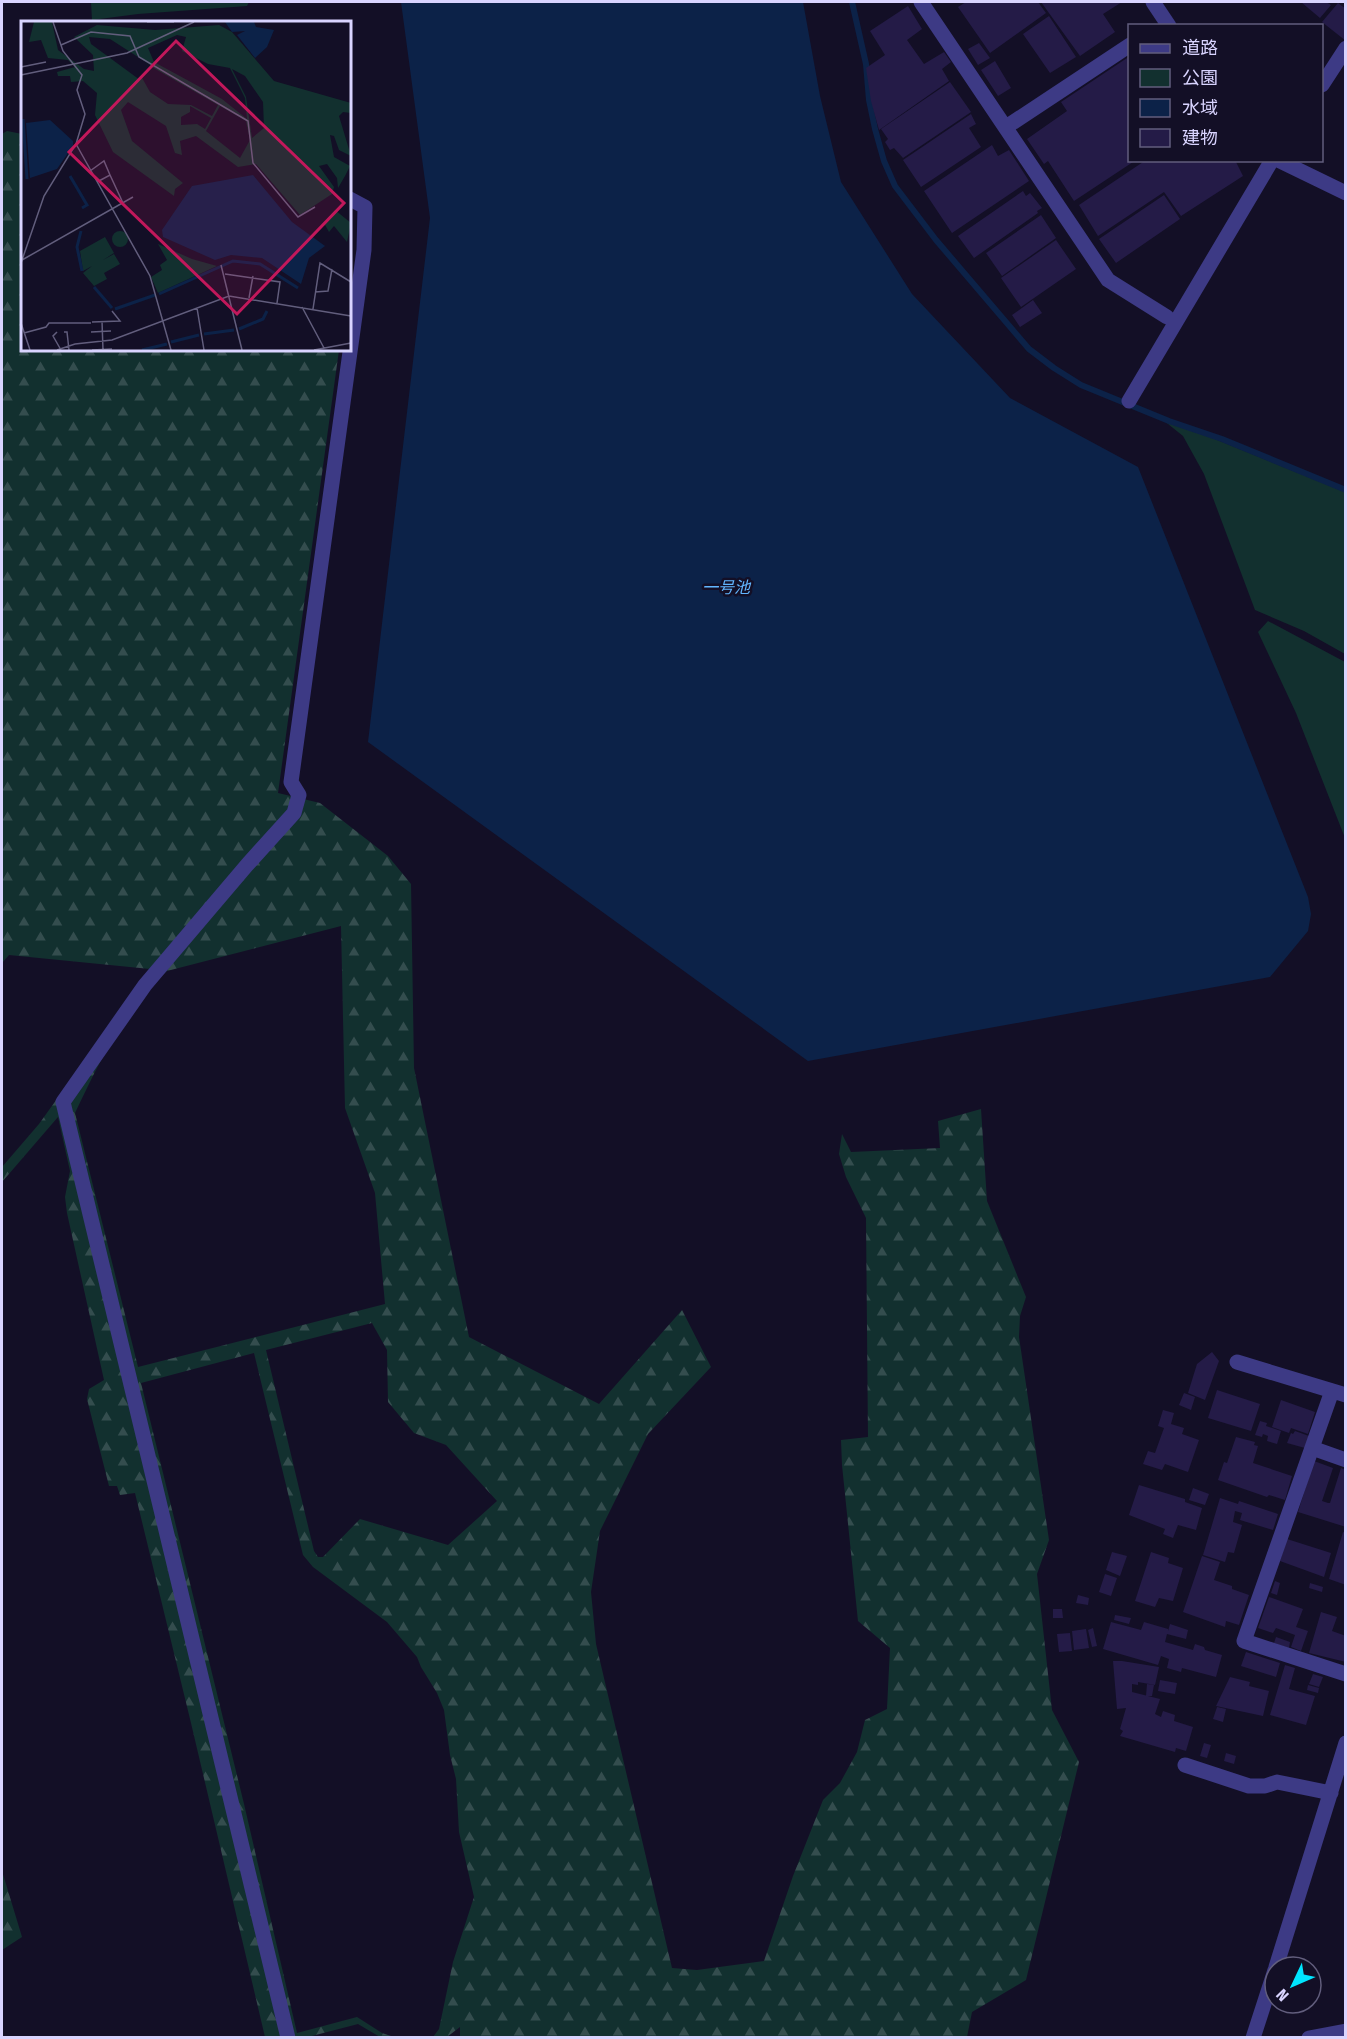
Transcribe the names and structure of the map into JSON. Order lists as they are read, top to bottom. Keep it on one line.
{"water":["一号池"],"legend":["道路","公園","水域","建物"],"north":"bottom left"}
